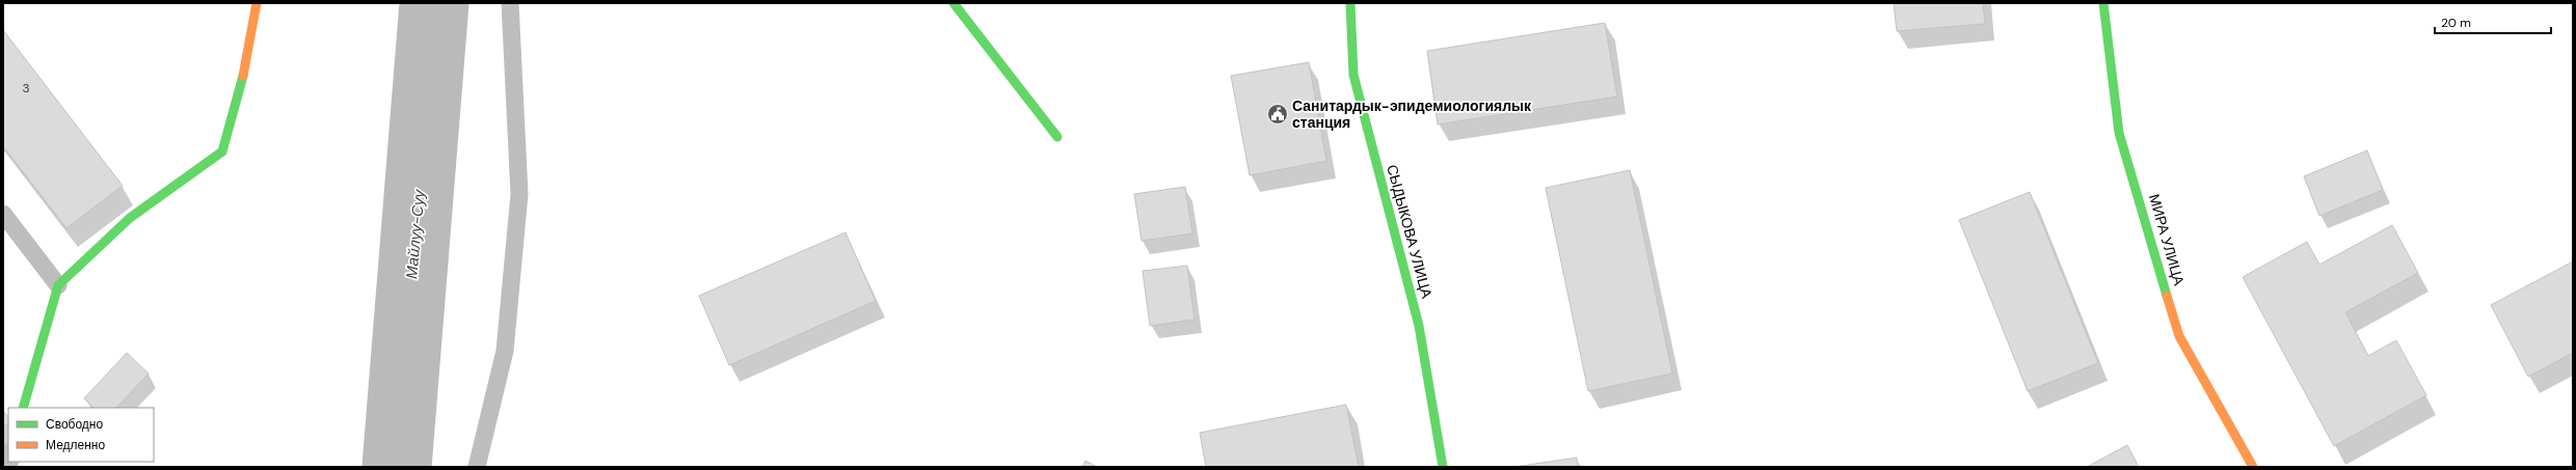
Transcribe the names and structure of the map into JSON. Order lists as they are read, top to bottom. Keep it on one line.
{"streets":{"street":["СЫДЫКОВА УЛИЦА","МИРА УЛИЦА"]},"water":["Майлуу-Суу"],"places":{"public building":["Санитардык-эпидемиологиялык станция"]},"house_numbers":["3"],"legend":["Свободно","Медленно"],"scale_bar":"20 m"}
